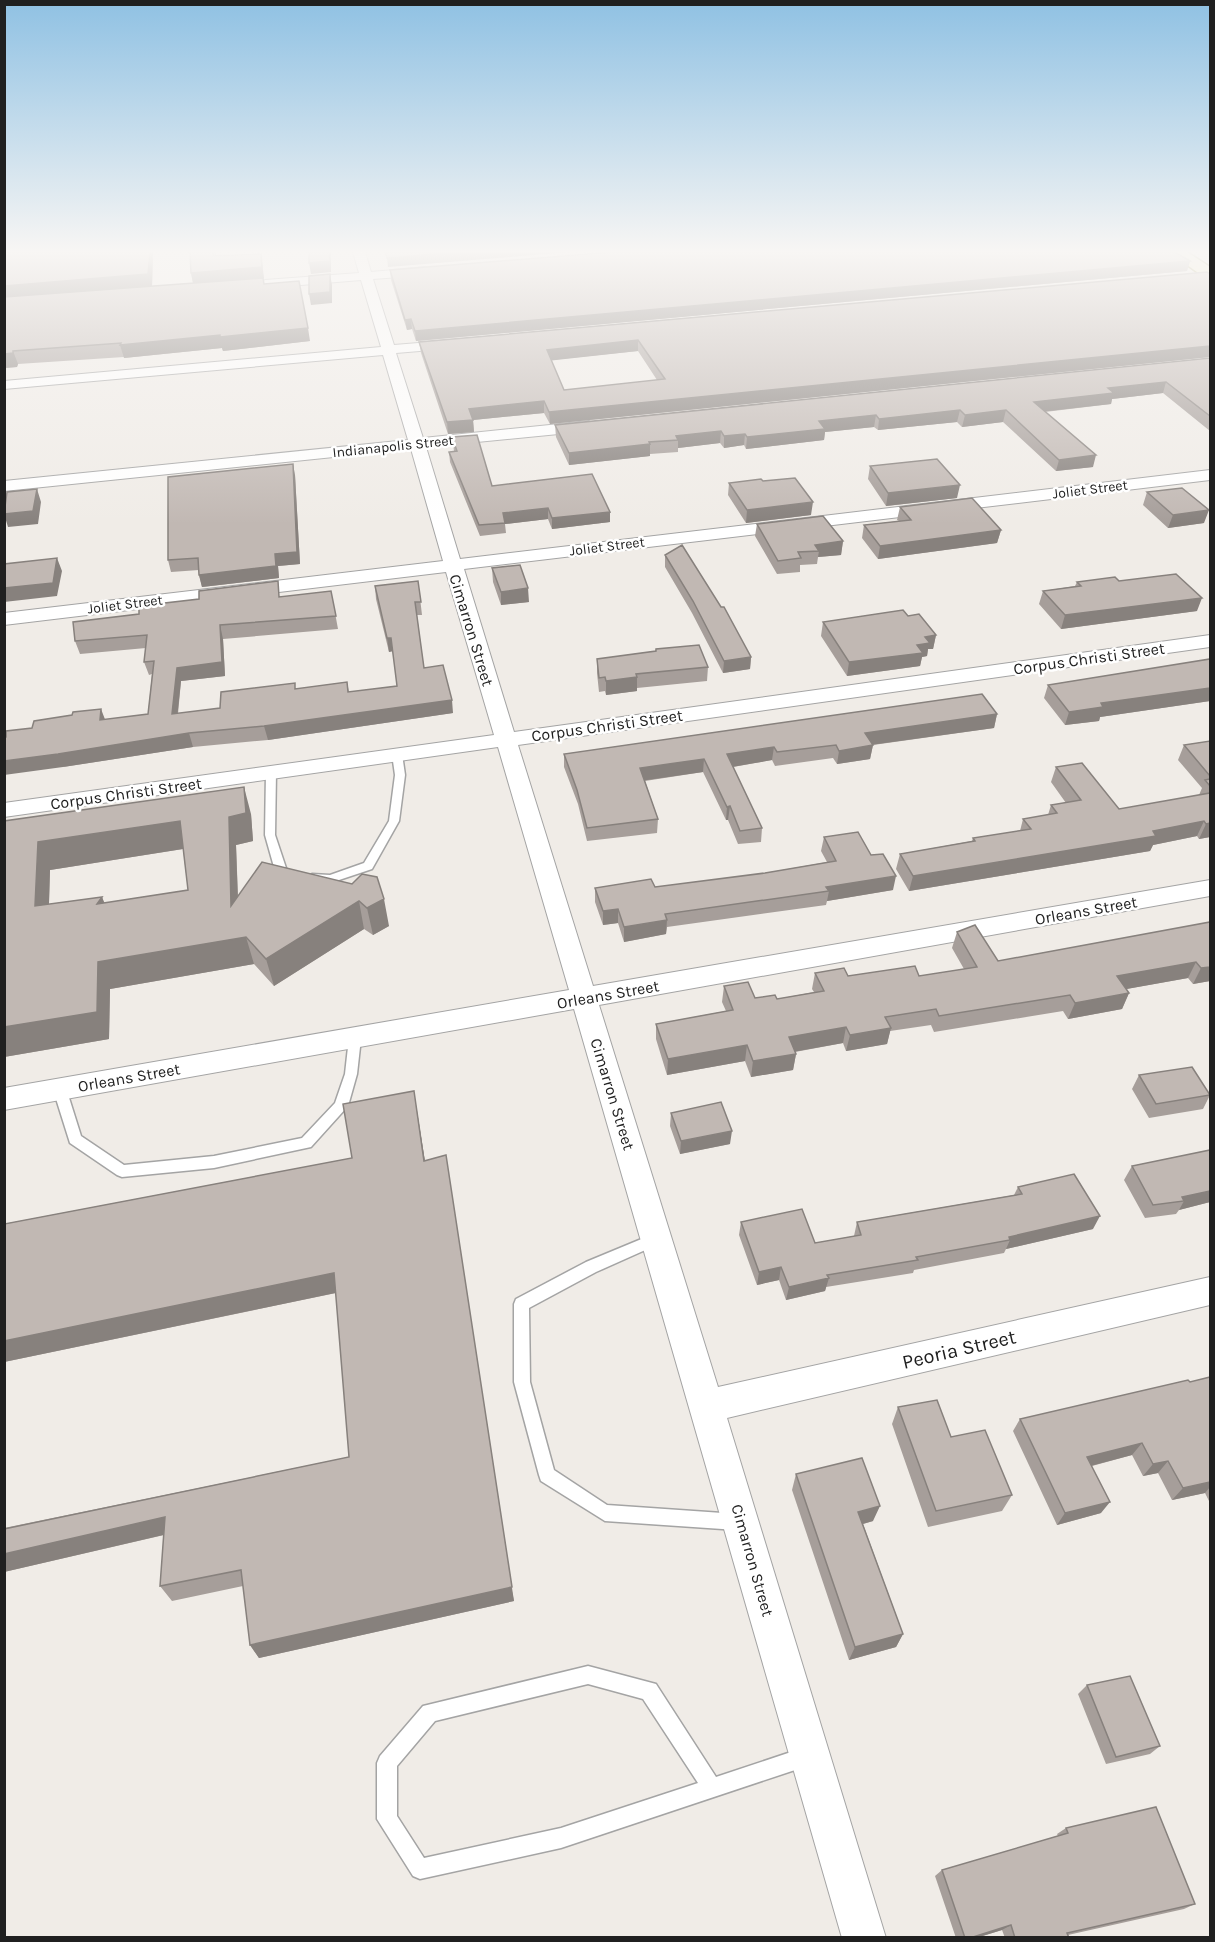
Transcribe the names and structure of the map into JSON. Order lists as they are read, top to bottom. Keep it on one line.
{"streets":{"street":["Indianapolis Street","Joliet Street","Cimarron Street","Corpus Christi Street","Orleans Street","Peoria Street"]},"crossings":[["Indianapolis Street","Cimarron Street"],["Joliet Street","Cimarron Street"],["Cimarron Street","Corpus Christi Street"],["Cimarron Street","Orleans Street"],["Cimarron Street","Peoria Street"]]}
